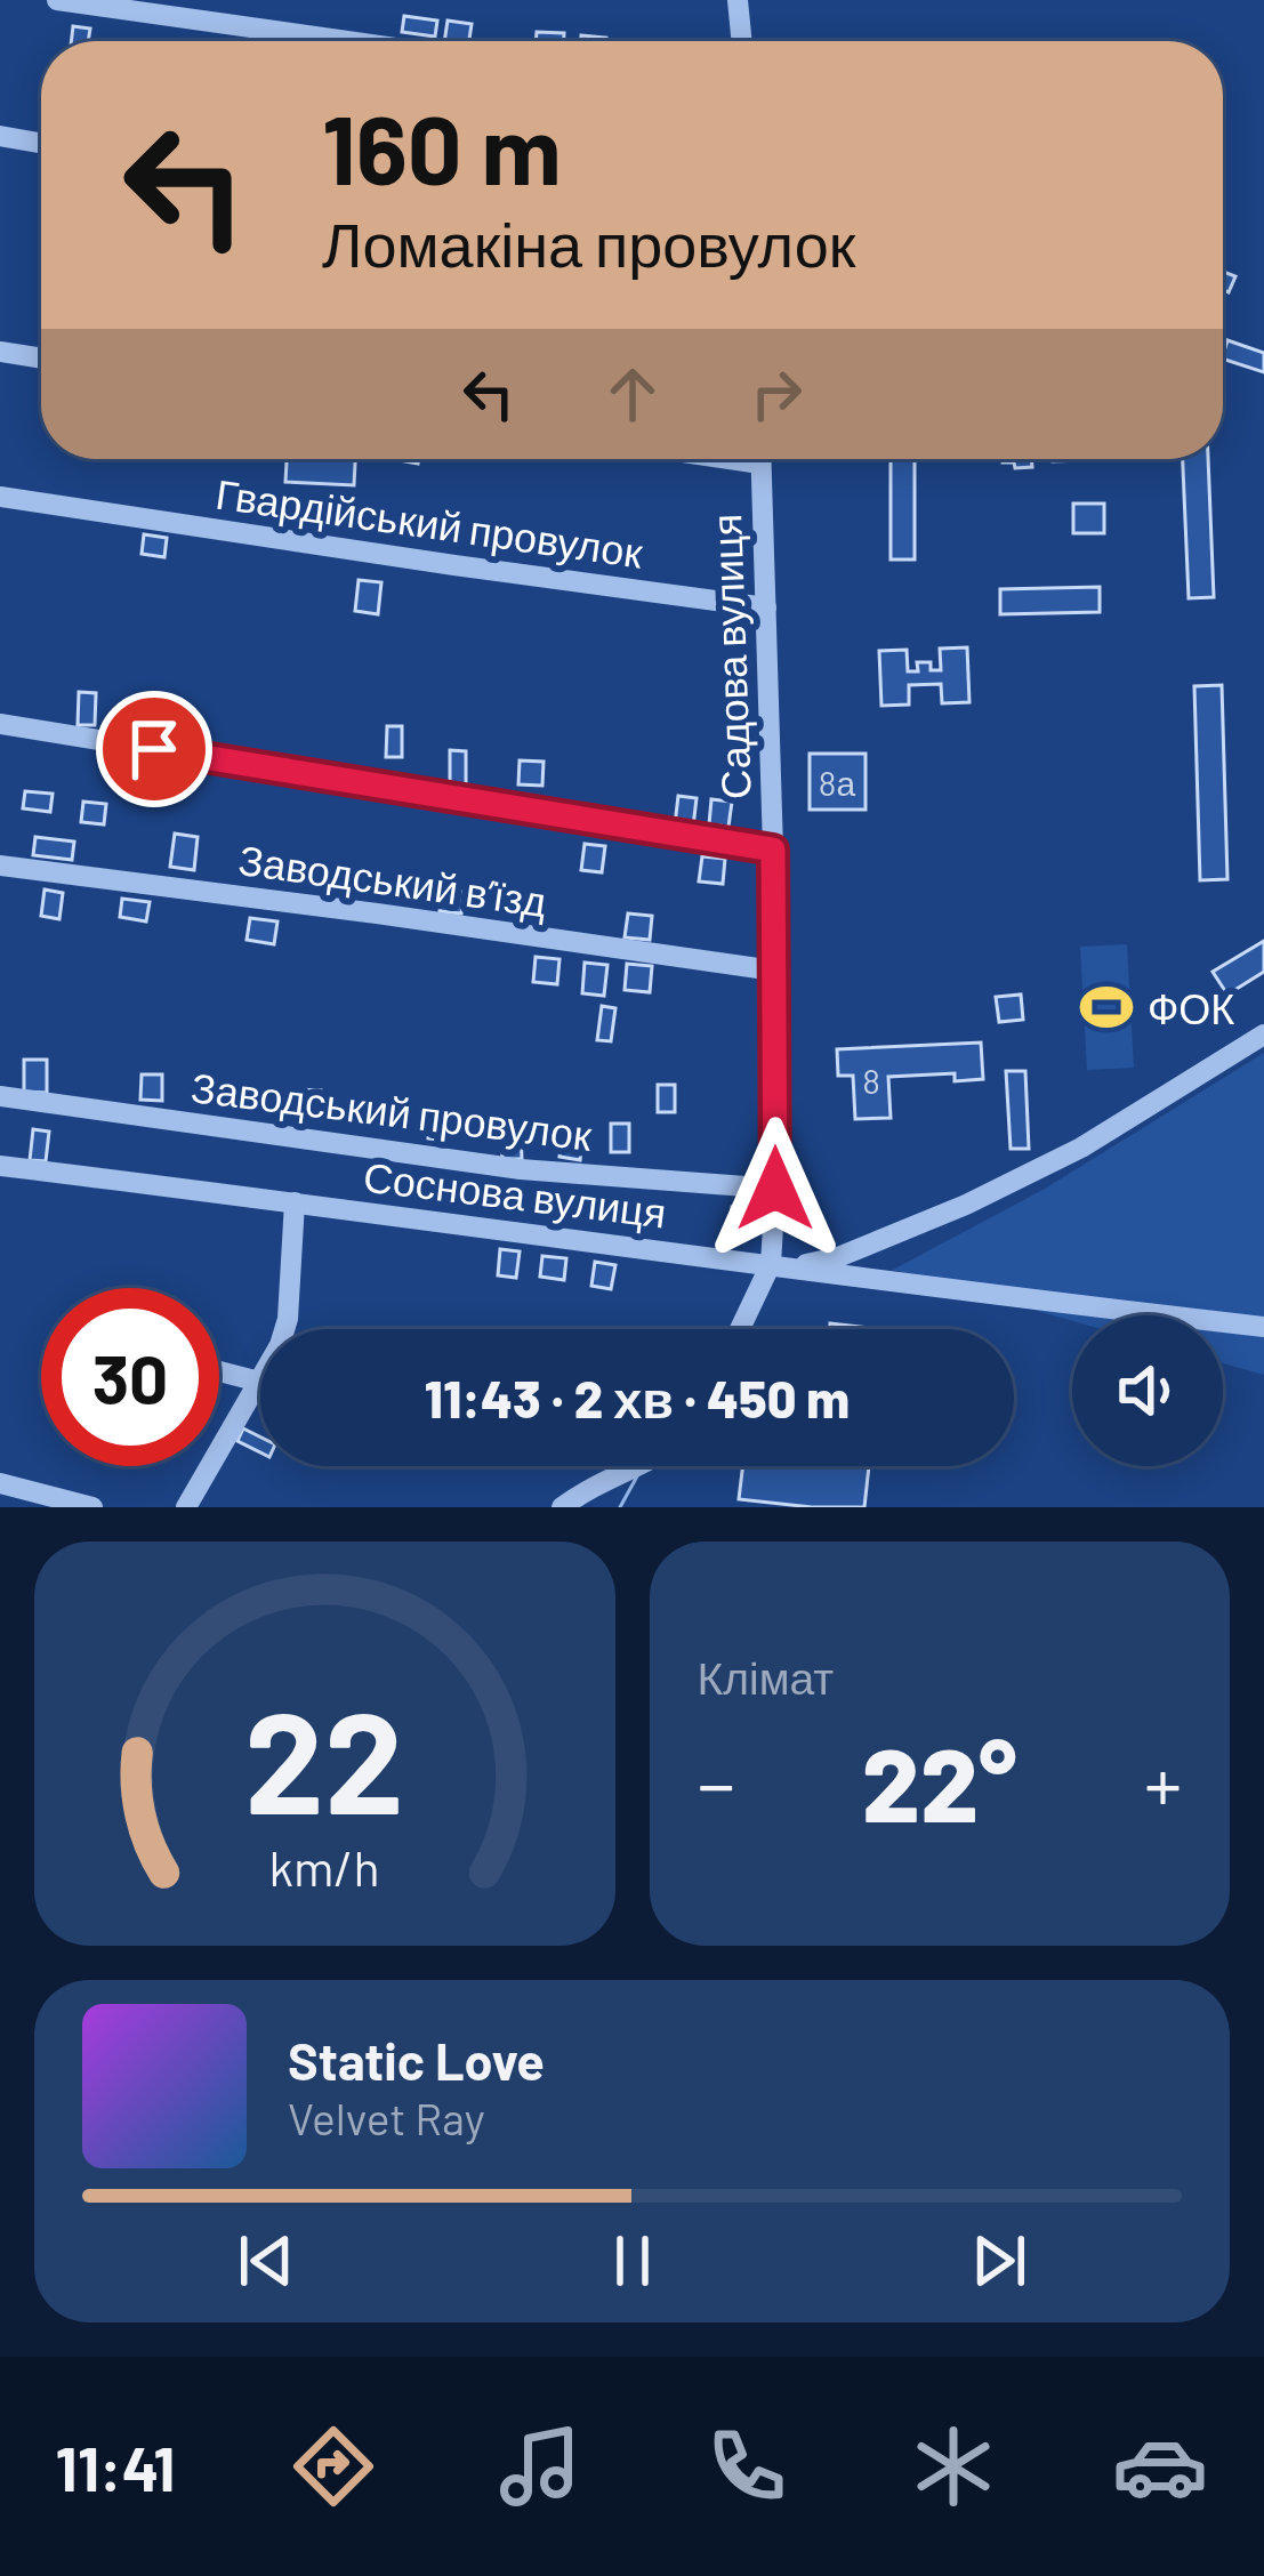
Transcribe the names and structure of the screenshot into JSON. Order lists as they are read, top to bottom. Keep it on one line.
{"streets":{"street":["Гвардійський провулок","Садова вулиця","Заводський в’їзд","Заводський провулок","Соснова вулиця"]},"crossings":[["Гвардійський провулок","Садова вулиця"],["Садова вулиця","Заводський в’їзд"],["Садова вулиця","Заводський провулок"],["Садова вулиця","Соснова вулиця"]],"places":{"sports":["ФОК"]},"house_numbers":["8а","8"],"page":{"turn":["160 m","Ломакіна провулок"],"limit":"30","trip":"11:43 · 2 хв · 450 m","tile":"Клімат","heat":["−","22°","+"],"song":["Static Love","Velvet Ray"],"tabs":"11:41","gauge":["22","km/h"]}}
